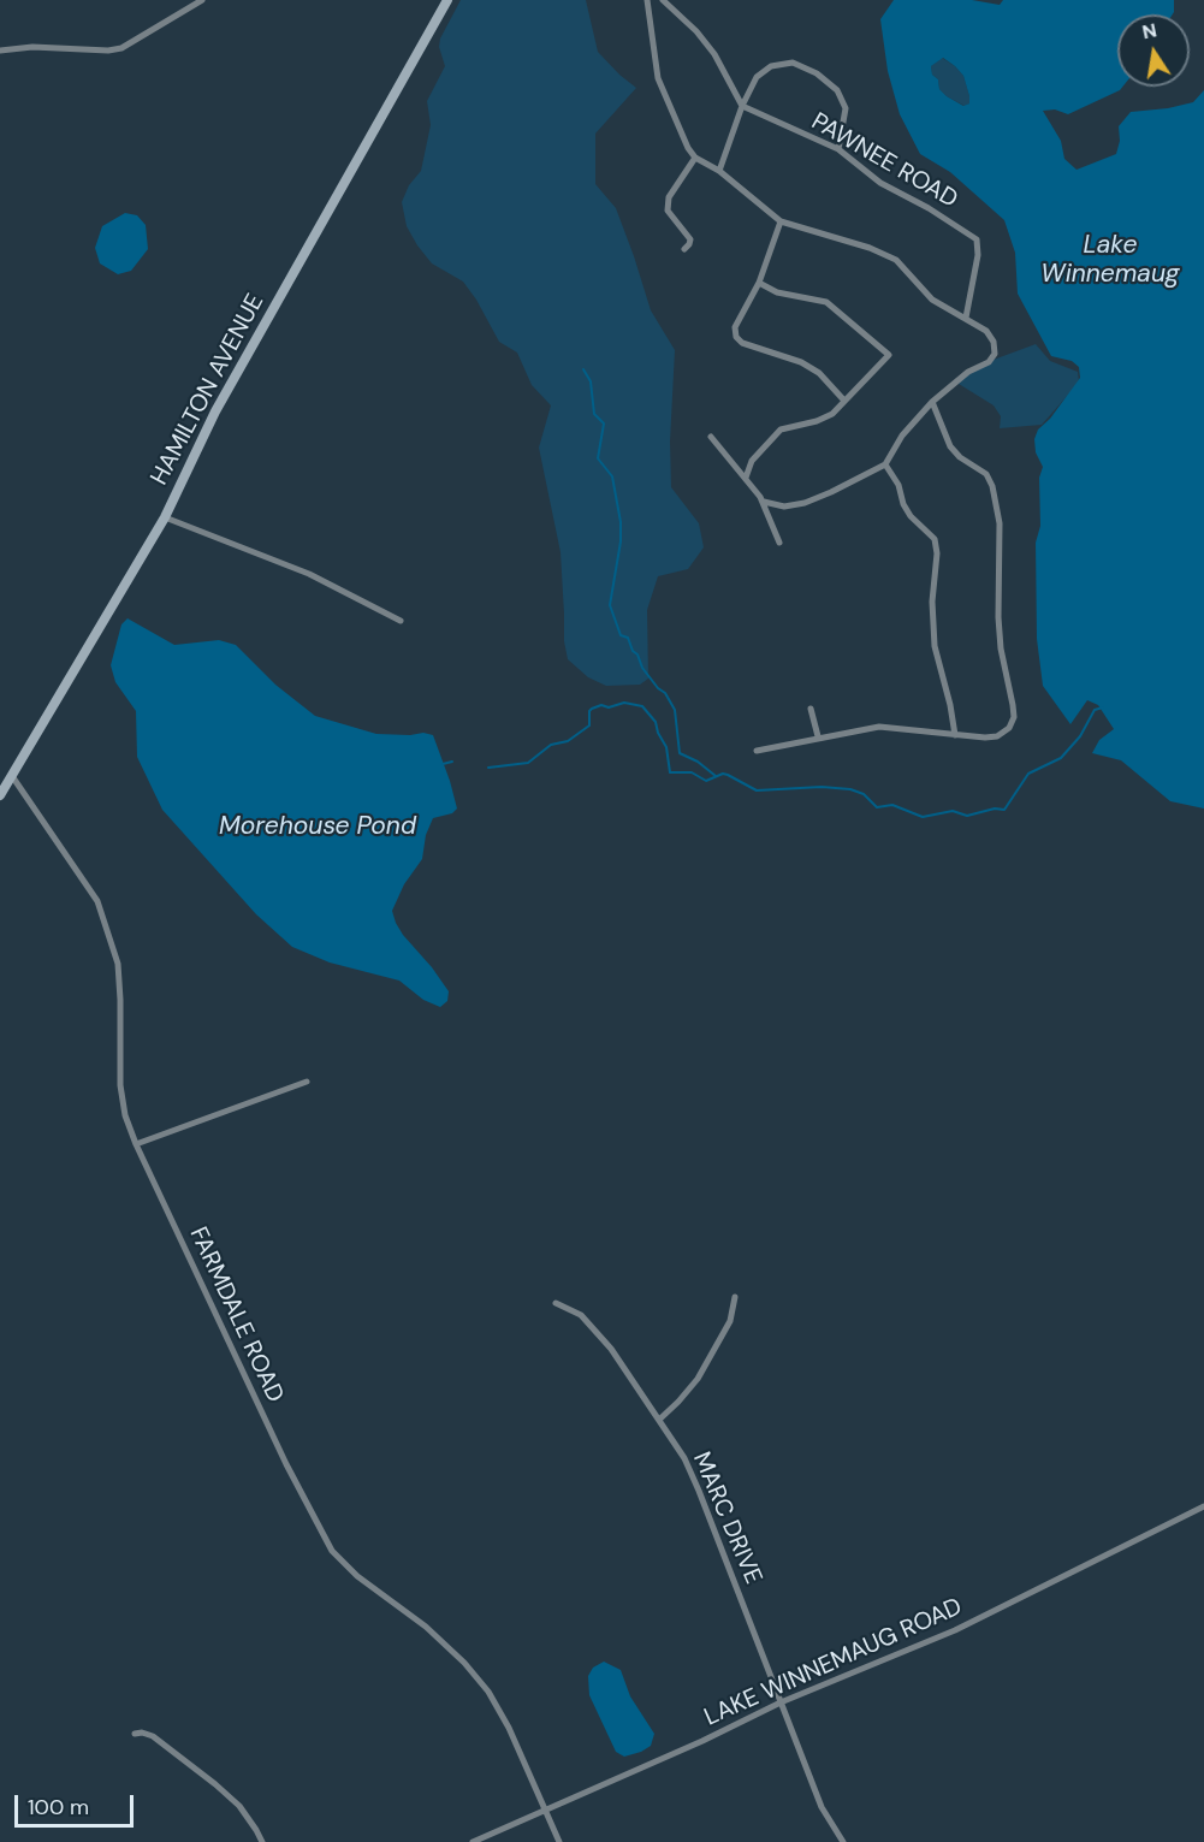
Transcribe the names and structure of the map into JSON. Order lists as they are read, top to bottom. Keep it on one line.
{"streets":{"street":["PAWNEE ROAD","HAMILTON AVENUE","FARMDALE ROAD","MARC DRIVE","LAKE WINNEMAUG ROAD"]},"crossings":[["HAMILTON AVENUE","FARMDALE ROAD"],["FARMDALE ROAD","LAKE WINNEMAUG ROAD"],["MARC DRIVE","LAKE WINNEMAUG ROAD"]],"water":["Lake Winnemaug","Morehouse Pond"],"scale_bar":"100 m","north":"top"}
